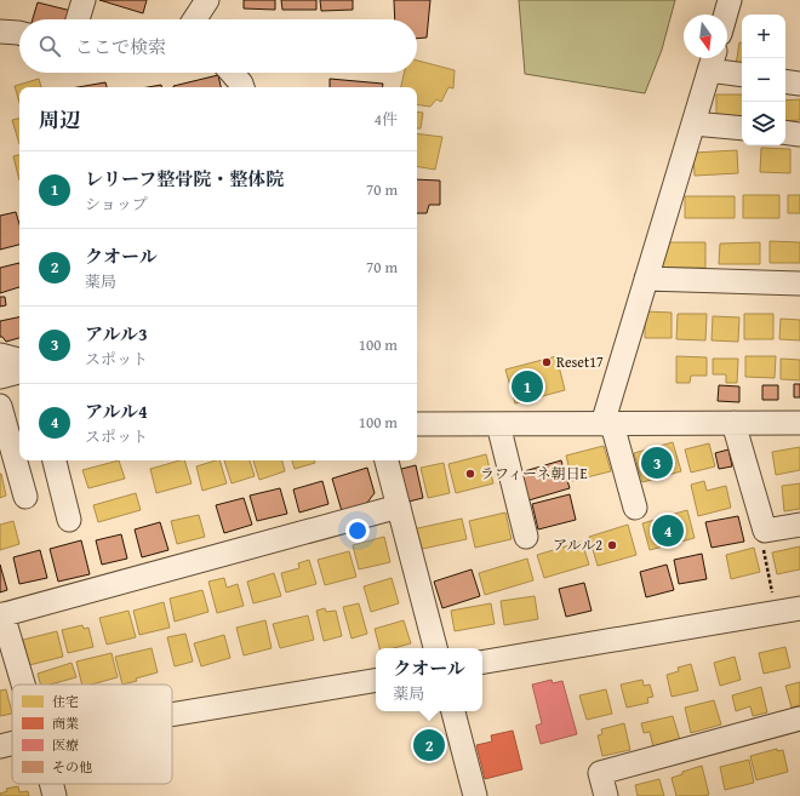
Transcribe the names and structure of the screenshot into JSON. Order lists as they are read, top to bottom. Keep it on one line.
{"places":["Reset17","ラフィーネ朝日E","アルル2"],"legend":["住宅","商業","医療","その他"],"north":"bottom","page":{"map_buttons":["+","−"],"search":"ここで検索","heading":["周辺","4件"],"list":[{"mark":"1","name":"レリーフ整骨院・整体院","note":"ショップ","value":"70 m"},{"mark":"2","name":"クオール","note":"薬局","value":"70 m"},{"mark":"3","name":"アルル3","note":"スポット","value":"100 m"},{"mark":"4","name":"アルル4","note":"スポット","value":"100 m"}],"pins":["1","3","4","2"],"popup":["クオール","薬局"]}}
